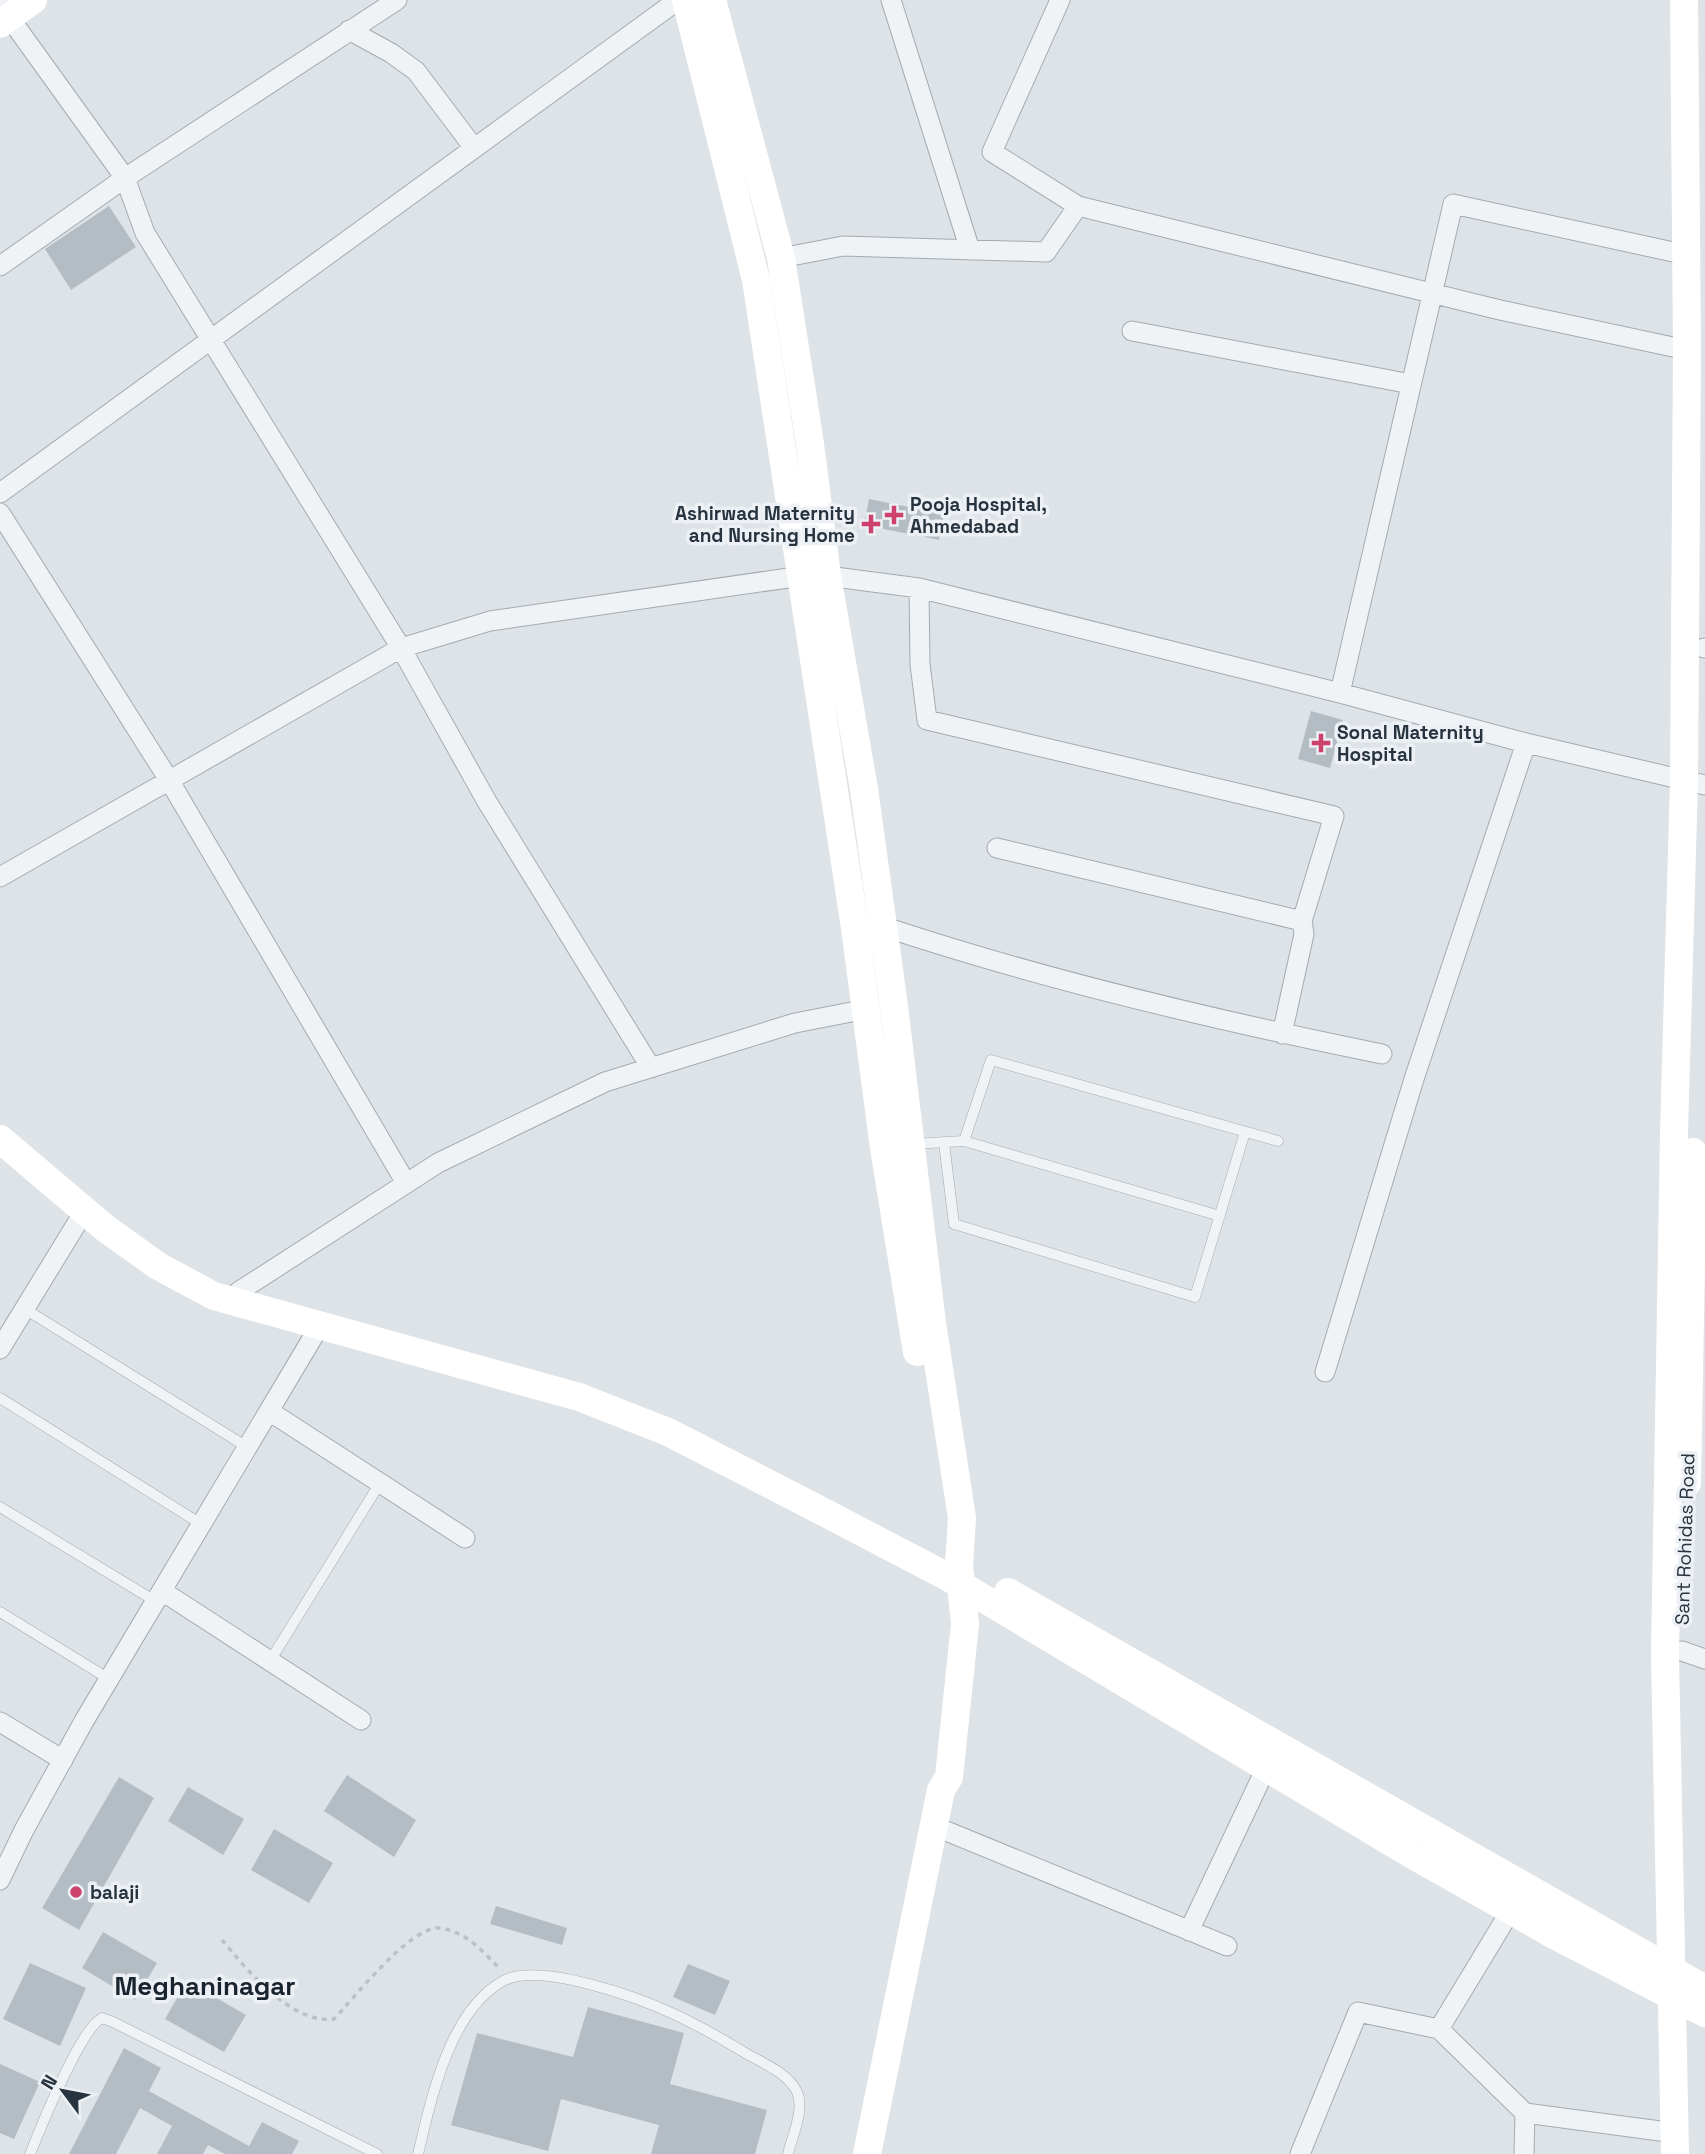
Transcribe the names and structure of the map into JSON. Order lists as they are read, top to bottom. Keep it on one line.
{"streets":{"street":["Sant Rohidas Road"]},"districts":["Meghaninagar"],"places":{"health":["Pooja Hospital, Ahmedabad","Ashirwad Maternity and Nursing Home","Sonal Maternity Hospital"],"other":["balaji"]},"north":"top left"}
